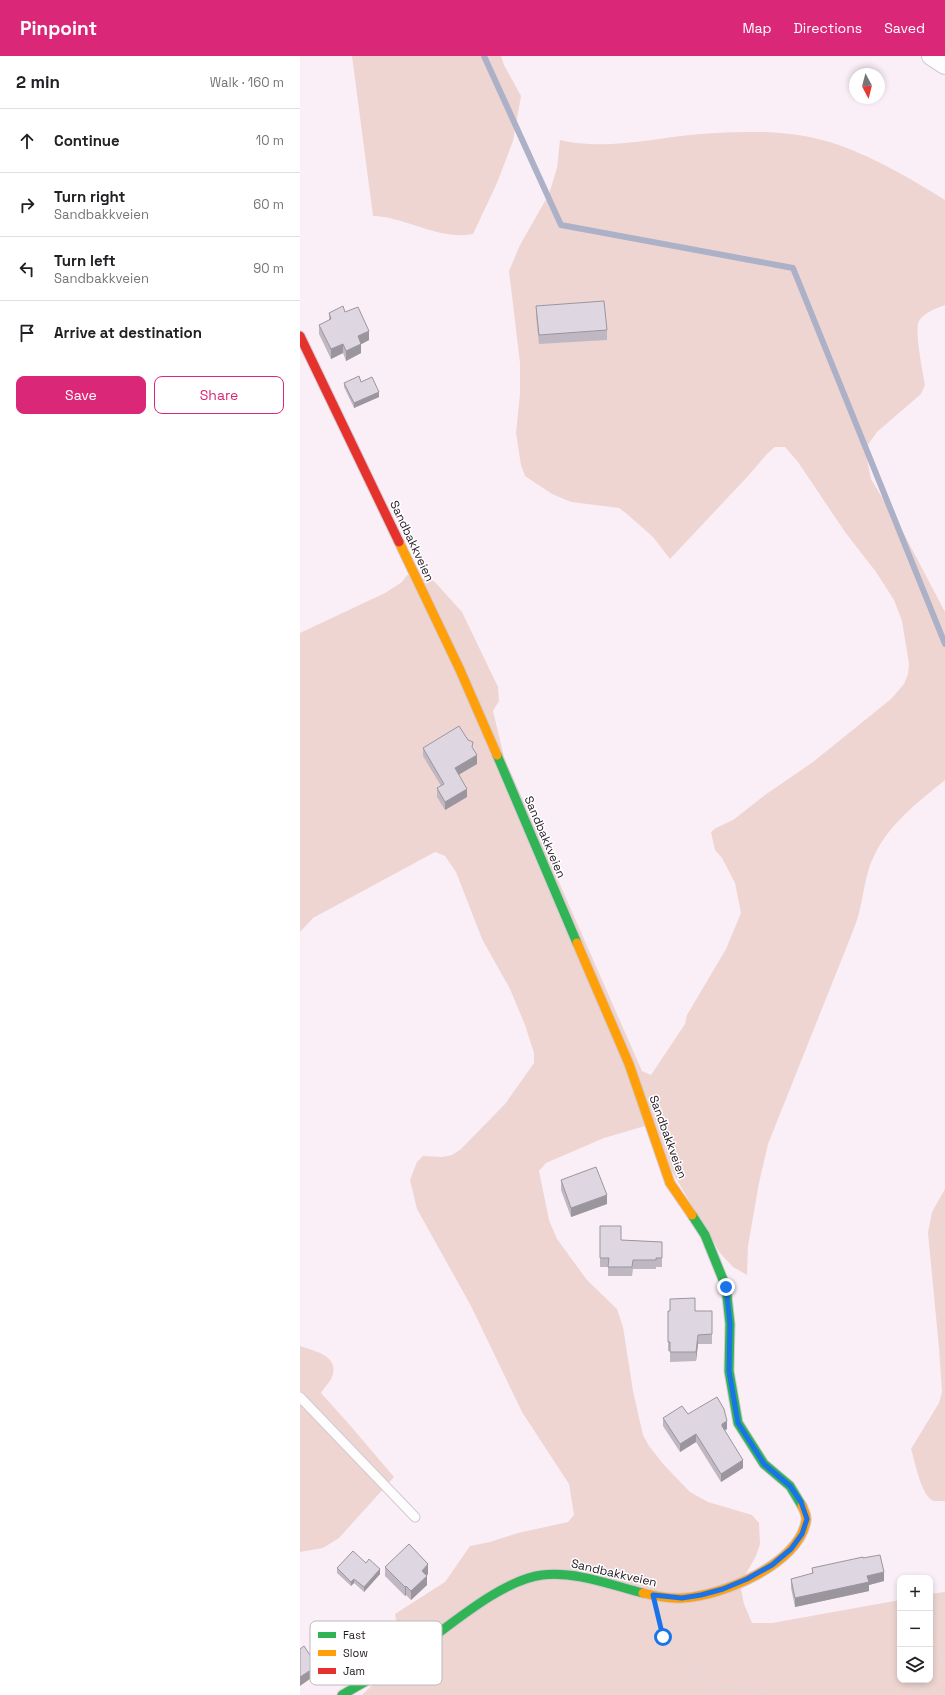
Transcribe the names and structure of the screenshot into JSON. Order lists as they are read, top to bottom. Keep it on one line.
{"streets":{"street":["Sandbakkveien"]},"legend":["Fast","Slow","Jam"],"north":"bottom","page":{"header":"Pinpoint","nav":["Map","Directions","Saved"],"heading":["2 min","Walk · 160 m"],"list":[["Continue","10 m"],["Turn right","Sandbakkveien","60 m"],["Turn left","Sandbakkveien","90 m"],"Arrive at destination"],"buttons":["Save","Share"],"map_buttons":["+","−"]}}
